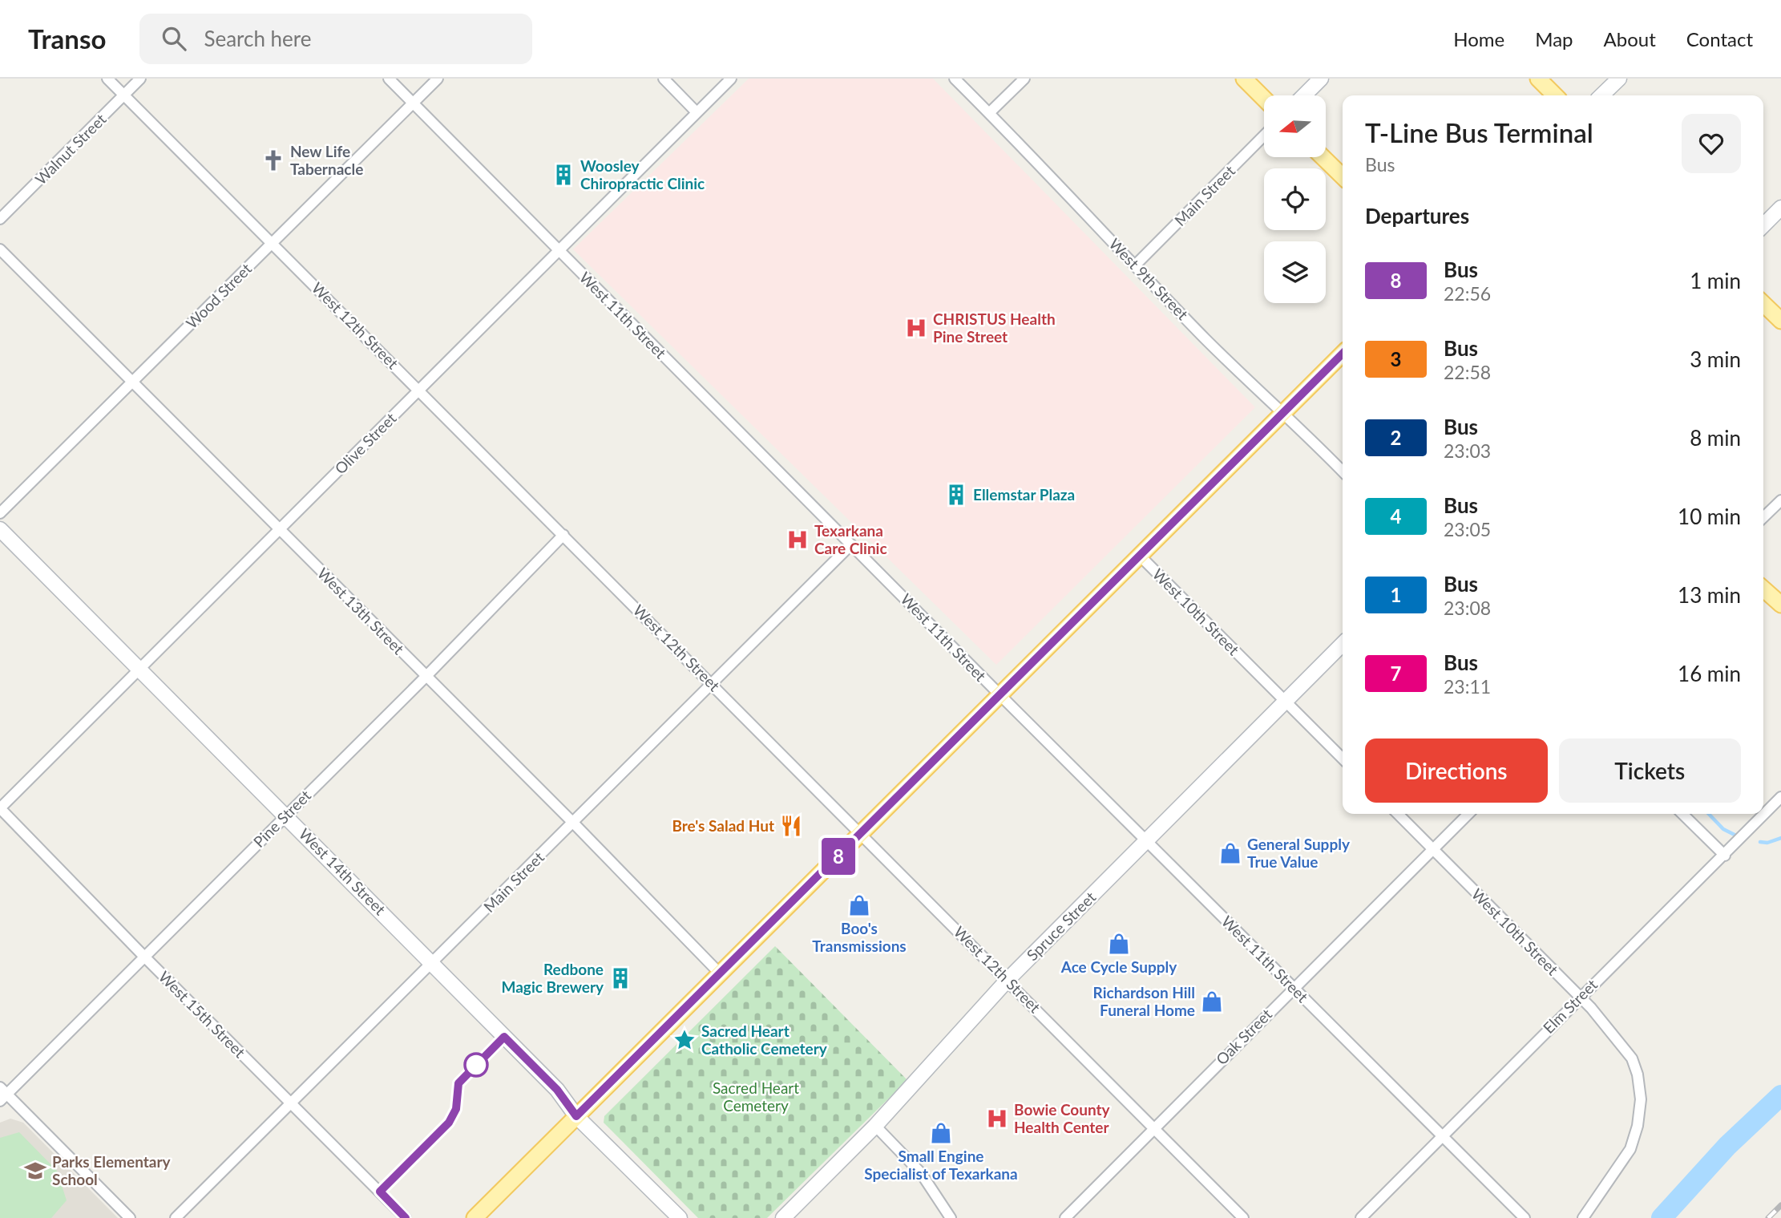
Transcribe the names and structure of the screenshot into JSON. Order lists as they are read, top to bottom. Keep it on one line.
{"streets":{"street":["Walnut Street","Main Street","West 9th Street","Wood Street","West 11th Street","West 12th Street","Olive Street","West 13th Street","West 10th Street","Pine Street","West 14th Street","Spruce Street","Elm Street","West 15th Street","Oak Street"]},"crossings":[["Walnut Street","West 12th Street"],["Main Street","West 9th Street"],["Main Street","West 11th Street"],["Main Street","West 12th Street"],["Main Street","West 13th Street"],["Main Street","West 14th Street"],["Main Street","West 15th Street"],["Wood Street","West 11th Street"],["Wood Street","West 12th Street"],["Wood Street","West 13th Street"],["West 11th Street","Olive Street"],["West 11th Street","Spruce Street"],["West 11th Street","Elm Street"],["West 11th Street","Oak Street"],["West 12th Street","Olive Street"],["West 12th Street","Pine Street"],["West 12th Street","Spruce Street"],["West 12th Street","Oak Street"],["Olive Street","West 13th Street"],["Olive Street","West 14th Street"],["Olive Street","West 15th Street"],["West 13th Street","Pine Street"],["West 10th Street","Spruce Street"],["West 10th Street","Elm Street"],["West 10th Street","Oak Street"],["Pine Street","West 14th Street"],["Pine Street","West 15th Street"]],"parks":["Sacred Heart Cemetery"],"places":{"church":["New Life Tabernacle"],"building":["Woosley Chiropractic Clinic","Ellemstar Plaza","Redbone Magic Brewery"],"hospital":["CHRISTUS Health Pine Street","Texarkana Care Clinic","Bowie County Health Center"],"restaurant":["Bre's Salad Hut"],"shop":["General Supply True Value","Boo's Transmissions","Ace Cycle Supply","Richardson Hill Funeral Home","Small Engine Specialist of Texarkana"],"place":["Sacred Heart Catholic Cemetery"],"school or university":["Parks Elementary School"]},"lines":["bus line 8"],"north":"left","page":{"header":"Transo","search":"Search here","nav":["Home","Map","About","Contact"],"on_map":"8","heading":[["T-Line Bus Terminal","Bus"],"Departures"],"list":[{"mark":"8","name":"Bus","note":"22:56","value":"1 min"},{"mark":"3","name":"Bus","note":"22:58","value":"3 min"},{"mark":"2","name":"Bus","note":"23:03","value":"8 min"},{"mark":"4","name":"Bus","note":"23:05","value":"10 min"},{"mark":"1","name":"Bus","note":"23:08","value":"13 min"},{"mark":"7","name":"Bus","note":"23:11","value":"16 min"}],"buttons":["Directions","Tickets"]}}
